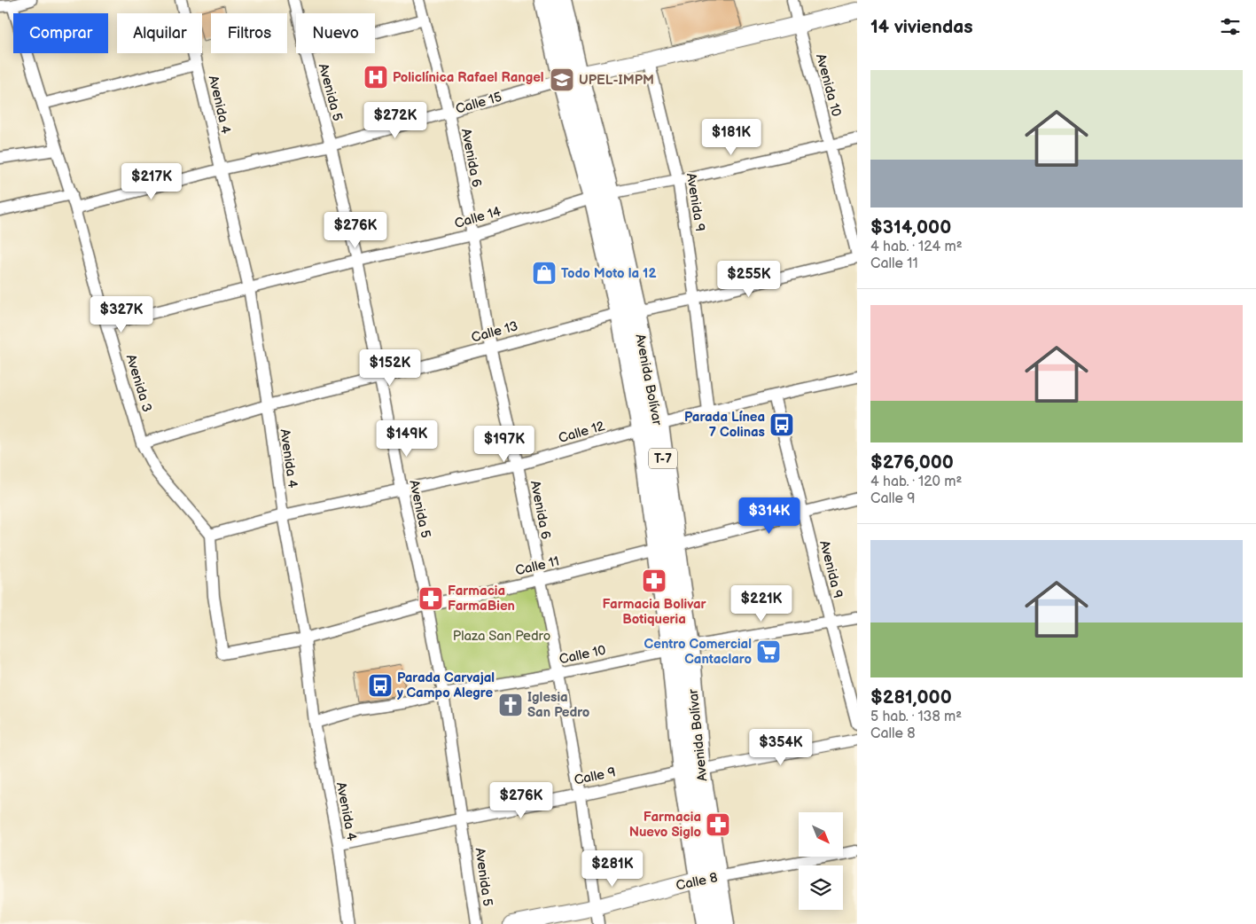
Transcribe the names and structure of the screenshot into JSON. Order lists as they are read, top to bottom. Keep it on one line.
{"streets":{"highway":["Avenida Bolívar","T-7"],"main road":["Calle 15","Calle 8"],"street":["Avenida 10","Avenida 5","Avenida 4","Avenida 6","Avenida 9","Calle 14","Calle 13","Avenida 3","Calle 12","Calle 11","Calle 10","Calle 9"]},"crossings":[["Avenida 10","Calle 15"],["Avenida 10","Calle 14"],["Avenida 10","Calle 13"],["Avenida 5","Calle 15"],["Avenida 5","Calle 14"],["Avenida 5","Calle 13"],["Avenida 5","Calle 12"],["Avenida 5","Calle 11"],["Avenida 5","Calle 10"],["Avenida 5","Calle 9"],["Calle 15","Avenida 4"],["Calle 15","Avenida 6"],["Calle 15","Avenida 9"],["Calle 15","Avenida Bolívar"],["Calle 15","Avenida 3"],["Avenida 4","Calle 14"],["Avenida 4","Calle 13"],["Avenida 4","Calle 12"],["Avenida 4","Calle 11"],["Avenida 4","Calle 10"],["Avenida 4","Calle 9"],["Avenida 6","Calle 14"],["Avenida 6","Calle 13"],["Avenida 6","Calle 12"],["Avenida 6","Calle 11"],["Avenida 6","Calle 10"],["Avenida 6","Calle 9"],["Avenida 6","Calle 8"],["Avenida 9","Calle 14"],["Avenida 9","Calle 13"],["Avenida 9","Calle 12"],["Avenida 9","Calle 11"],["Avenida 9","Calle 10"],["Calle 14","Avenida Bolívar"],["Calle 14","Avenida 3"],["Calle 13","Avenida Bolívar"],["Calle 13","Avenida 3"],["Avenida Bolívar","Calle 12"],["Avenida Bolívar","Calle 11"],["Avenida Bolívar","Calle 10"],["Avenida Bolívar","Calle 9"],["Avenida Bolívar","Calle 8"],["Avenida 3","Calle 12"],["Avenida 3","Calle 11"],["Calle 12","Calle 11"]],"parks":["Plaza San Pedro"],"places":{"hospital":["Policlínica Rafael Rangel"],"school or university":["UPEL-IMPM"],"shop":["Todo Moto la 12"],"bus stop":["Parada Línea 7 Colinas","Parada Carvajal y Campo Alegre"],"pharmacy":["Farmacia Bolivar Botiqueria","Farmacia FarmaBien","Farmacia Nuevo Siglo"],"supermarket":["Centro Comercial Cantaclaro"],"church":["Iglesia San Pedro"]},"north":"bottom right","page":{"heading":"14 viviendas","chip":["Comprar","Alquilar","Filtros","Nuevo"],"list":[{"name":"$314,000","note":"4 hab. · 124 m² · Calle 11"},{"name":"$276,000","note":"4 hab. · 120 m² · Calle 9"},{"name":"$281,000","note":"5 hab. · 138 m² · Calle 8"}],"price":["$272K","$181K","$217K","$276K","$255K","$327K","$152K","$149K","$197K","$314K","$221K","$354K","$276K","$281K"]}}
